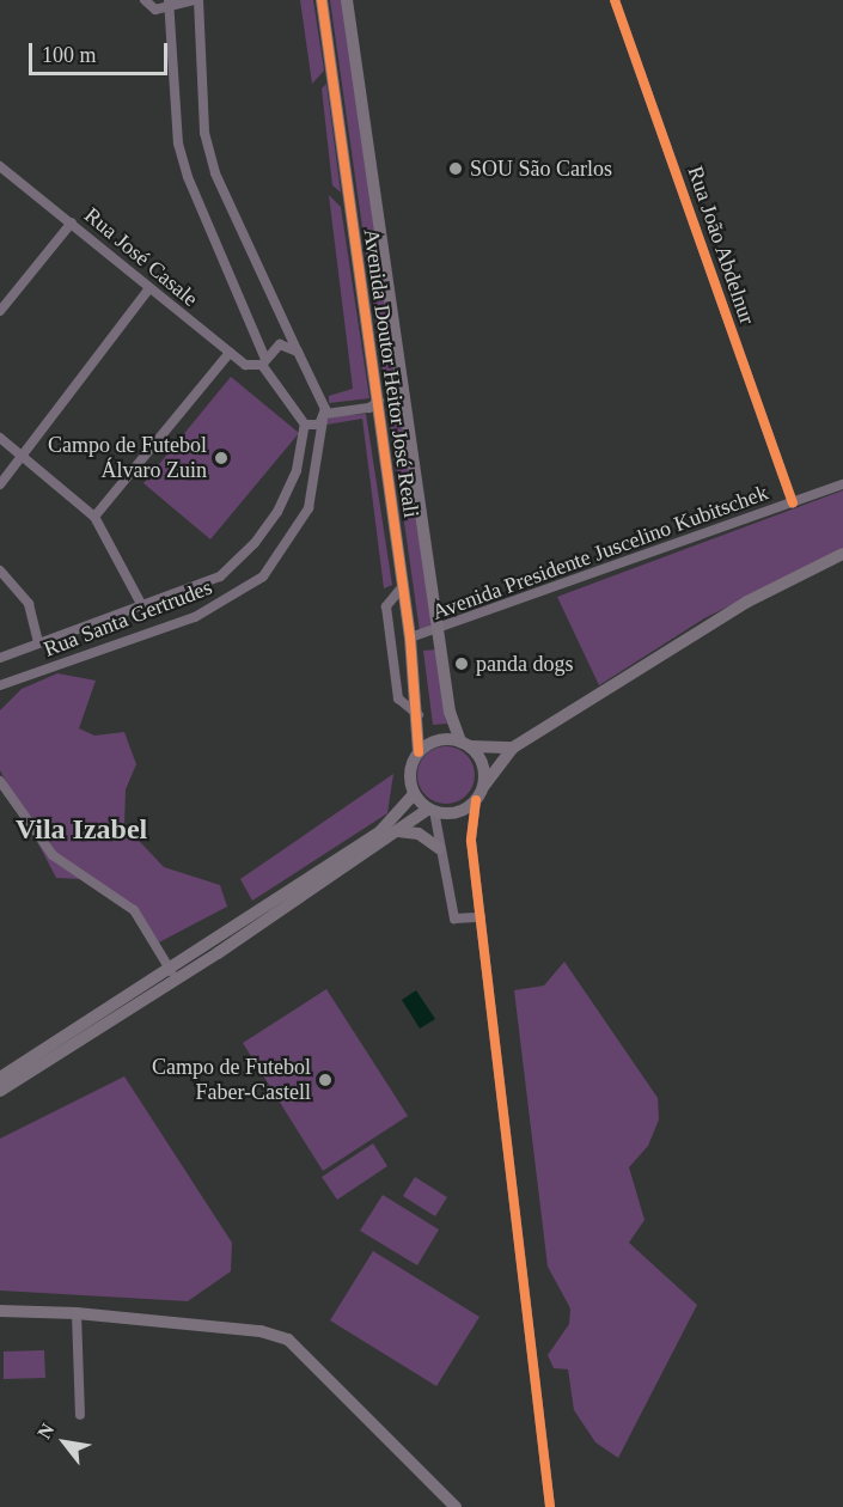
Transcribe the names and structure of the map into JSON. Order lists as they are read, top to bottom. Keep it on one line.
{"streets":{"main road":["Avenida Doutor Heitor José Reali"],"street":["Rua João Abdelnur","Rua José Casale","Avenida Presidente Juscelino Kubitschek","Rua Santa Gertrudes"]},"crossings":[["Rua João Abdelnur","Avenida Presidente Juscelino Kubitschek"],["Avenida Doutor Heitor José Reali","Avenida Presidente Juscelino Kubitschek"]],"districts":["Vila Izabel"],"places":["SOU São Carlos","Campo de Futebol Álvaro Zuin","panda dogs","Campo de Futebol Faber-Castell"],"scale_bar":"100 m","north":"top left"}
